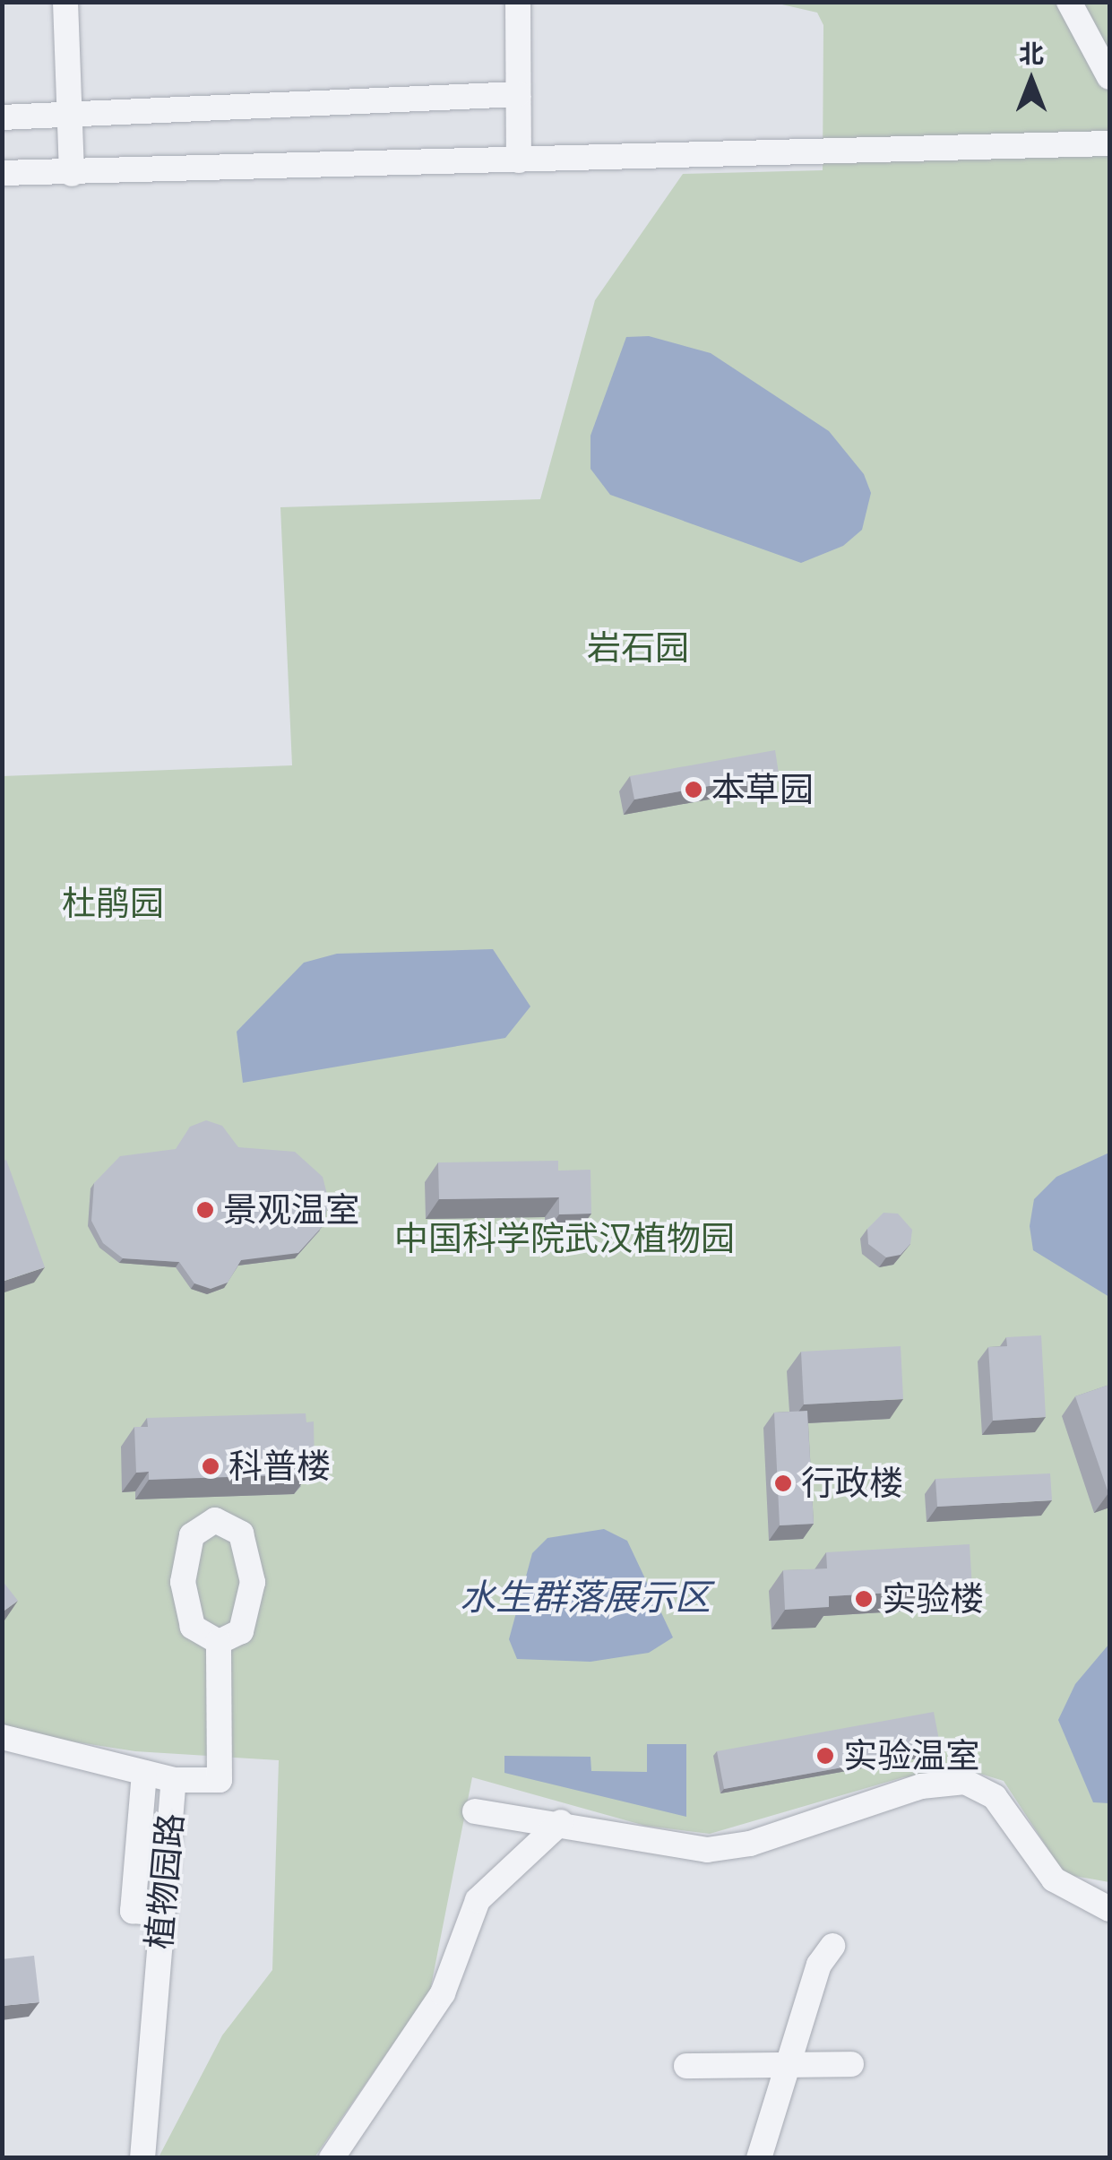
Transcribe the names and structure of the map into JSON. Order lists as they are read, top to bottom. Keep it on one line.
{"streets":{"street":["植物园路"]},"water":["水生群落展示区"],"parks":["岩石园","杜鹃园","中国科学院武汉植物园"],"places":["本草园","景观温室","科普楼","行政楼","实验楼","实验温室"],"north":"top"}
